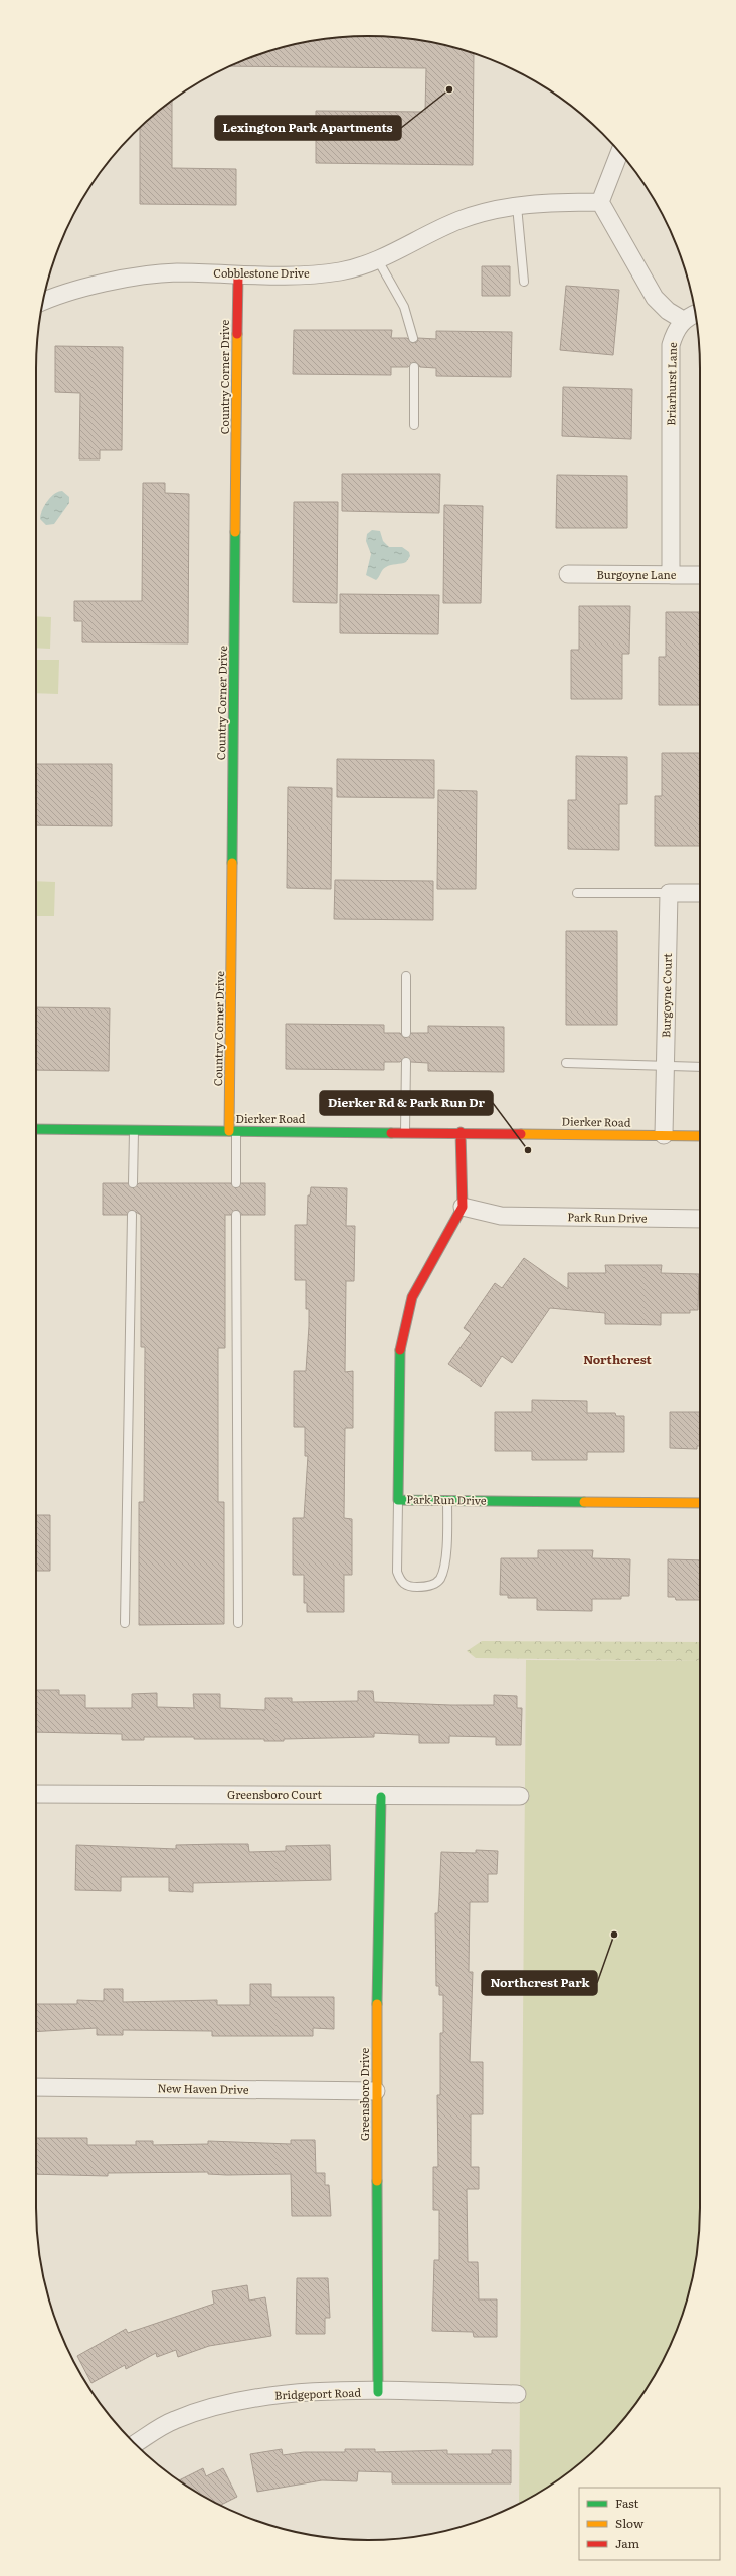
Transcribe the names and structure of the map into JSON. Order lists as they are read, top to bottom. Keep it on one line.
{"streets":{"street":["Cobblestone Drive","Country Corner Drive","Briarhurst Lane","Burgoyne Lane","Burgoyne Court","Dierker Road","Park Run Drive","Greensboro Court","New Haven Drive","Greensboro Drive","Bridgeport Road"]},"crossings":[["Cobblestone Drive","Country Corner Drive"],["Country Corner Drive","Dierker Road"],["Briarhurst Lane","Burgoyne Lane"],["Burgoyne Court","Dierker Road"],["Greensboro Court","Greensboro Drive"],["New Haven Drive","Greensboro Drive"],["Greensboro Drive","Bridgeport Road"]],"districts":["Northcrest"],"places":["Lexington Park Apartments","Dierker Rd & Park Run Dr","Northcrest Park"],"legend":["Fast","Slow","Jam"]}
